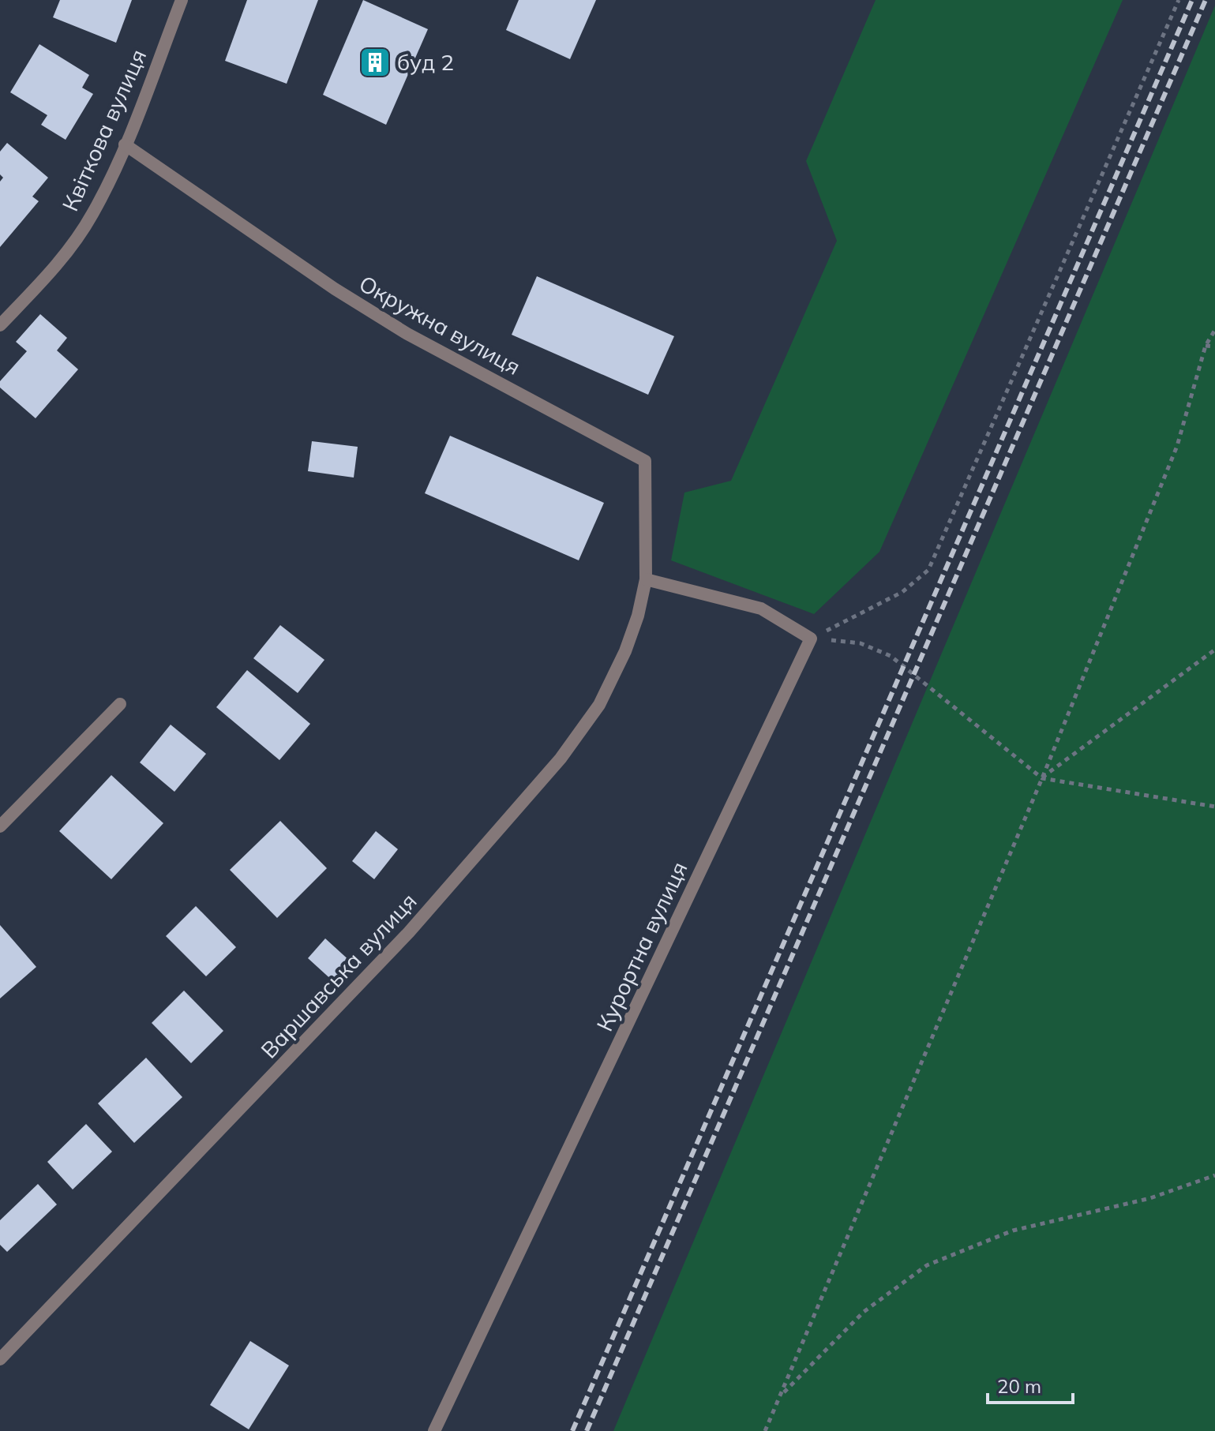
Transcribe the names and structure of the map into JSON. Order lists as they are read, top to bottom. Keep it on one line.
{"streets":{"street":["Квіткова вулиця","Окружна вулиця","Курортна вулиця","Варшавська вулиця"]},"crossings":[["Квіткова вулиця","Окружна вулиця"],["Окружна вулиця","Варшавська вулиця"]],"places":{"building":["буд 2"]},"scale_bar":"20 m"}
